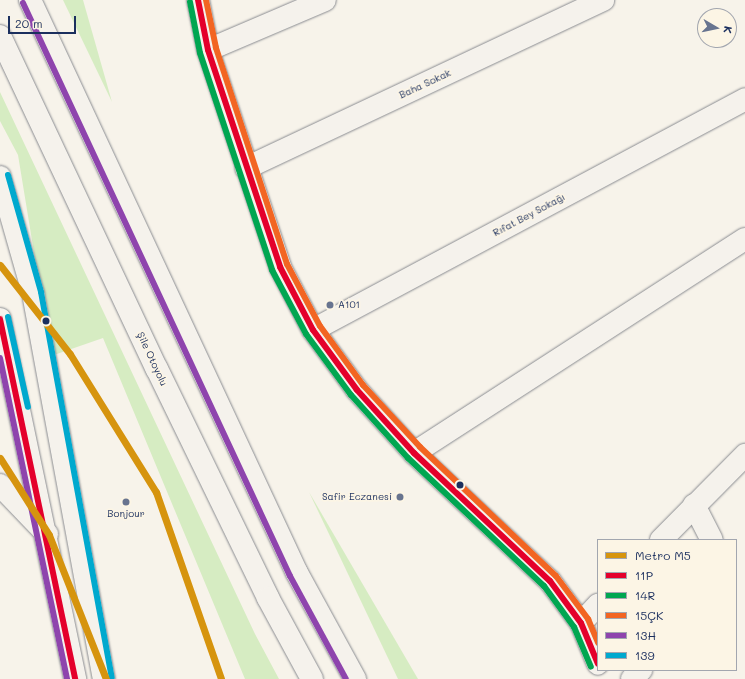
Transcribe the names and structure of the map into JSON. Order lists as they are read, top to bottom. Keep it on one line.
{"streets":{"main road":["Baha Sokak","Rıfat Bey Sokağı","Şile Otoyolu"]},"places":["A101","Safir Eczanesi","Bonjour"],"lines":["transit line 11P","transit line 15ÇK","transit line 14R","transit line 13H","transit line 139","metro line M5"],"legend":["Metro M5","11P","14R","15ÇK","13H","139"],"scale_bar":"20 m","north":"right"}
